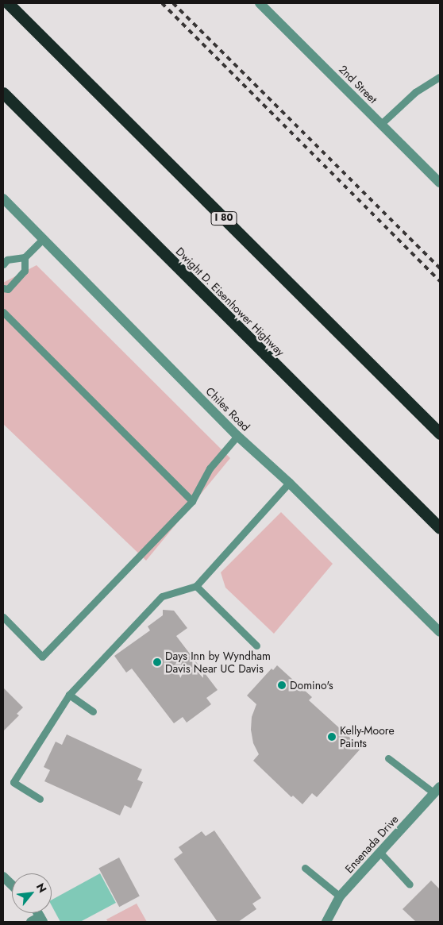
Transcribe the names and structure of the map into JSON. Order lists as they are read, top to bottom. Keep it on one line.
{"streets":{"highway":["I 80","Dwight D. Eisenhower Highway"],"street":["2nd Street","Chiles Road","Ensenada Drive"]},"places":["Days Inn by Wyndham Davis Near UC Davis","Domino's","Kelly-Moore Paints"],"north":"top right"}
